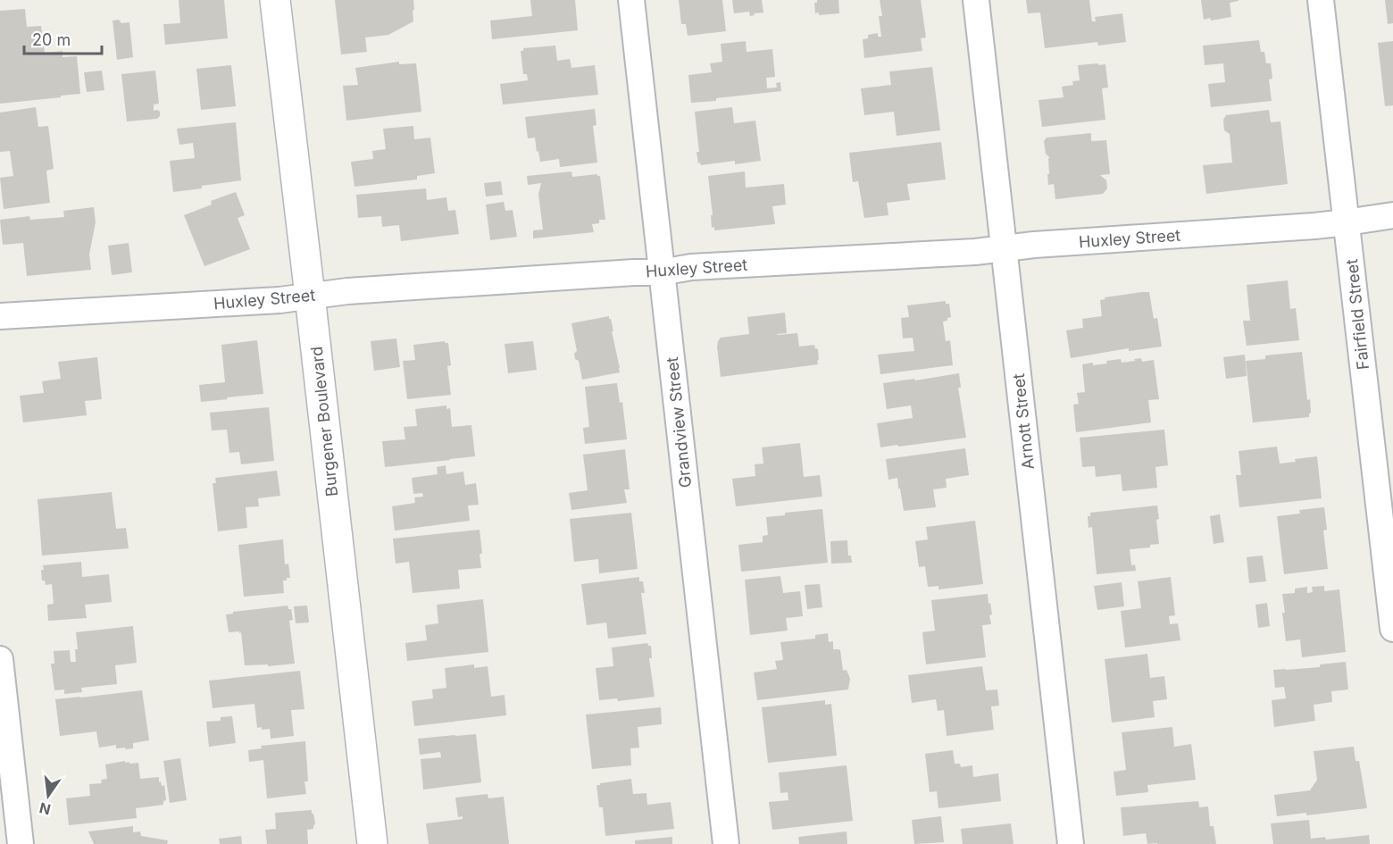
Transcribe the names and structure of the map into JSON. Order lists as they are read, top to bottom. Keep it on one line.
{"streets":{"main road":["Burgener Boulevard"],"street":["Huxley Street","Fairfield Street","Arnott Street","Grandview Street"]},"crossings":[["Huxley Street","Fairfield Street"],["Huxley Street","Burgener Boulevard"],["Huxley Street","Arnott Street"],["Huxley Street","Grandview Street"]],"scale_bar":"20 m","north":"bottom"}
